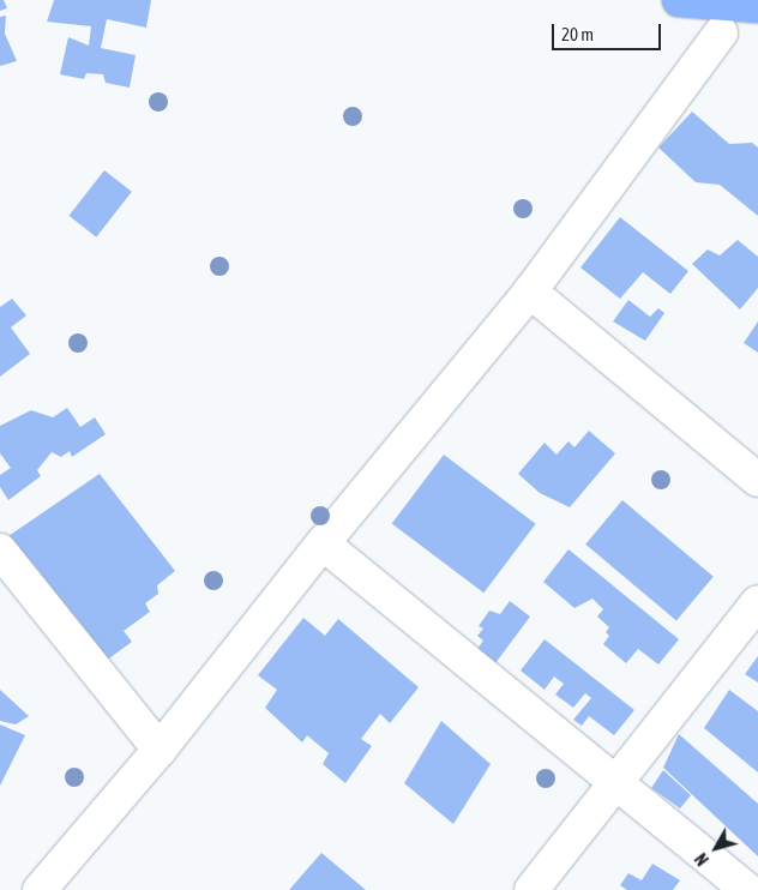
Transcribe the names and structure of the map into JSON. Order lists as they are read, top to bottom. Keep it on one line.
{"scale_bar":"20 m","north":"bottom left"}
